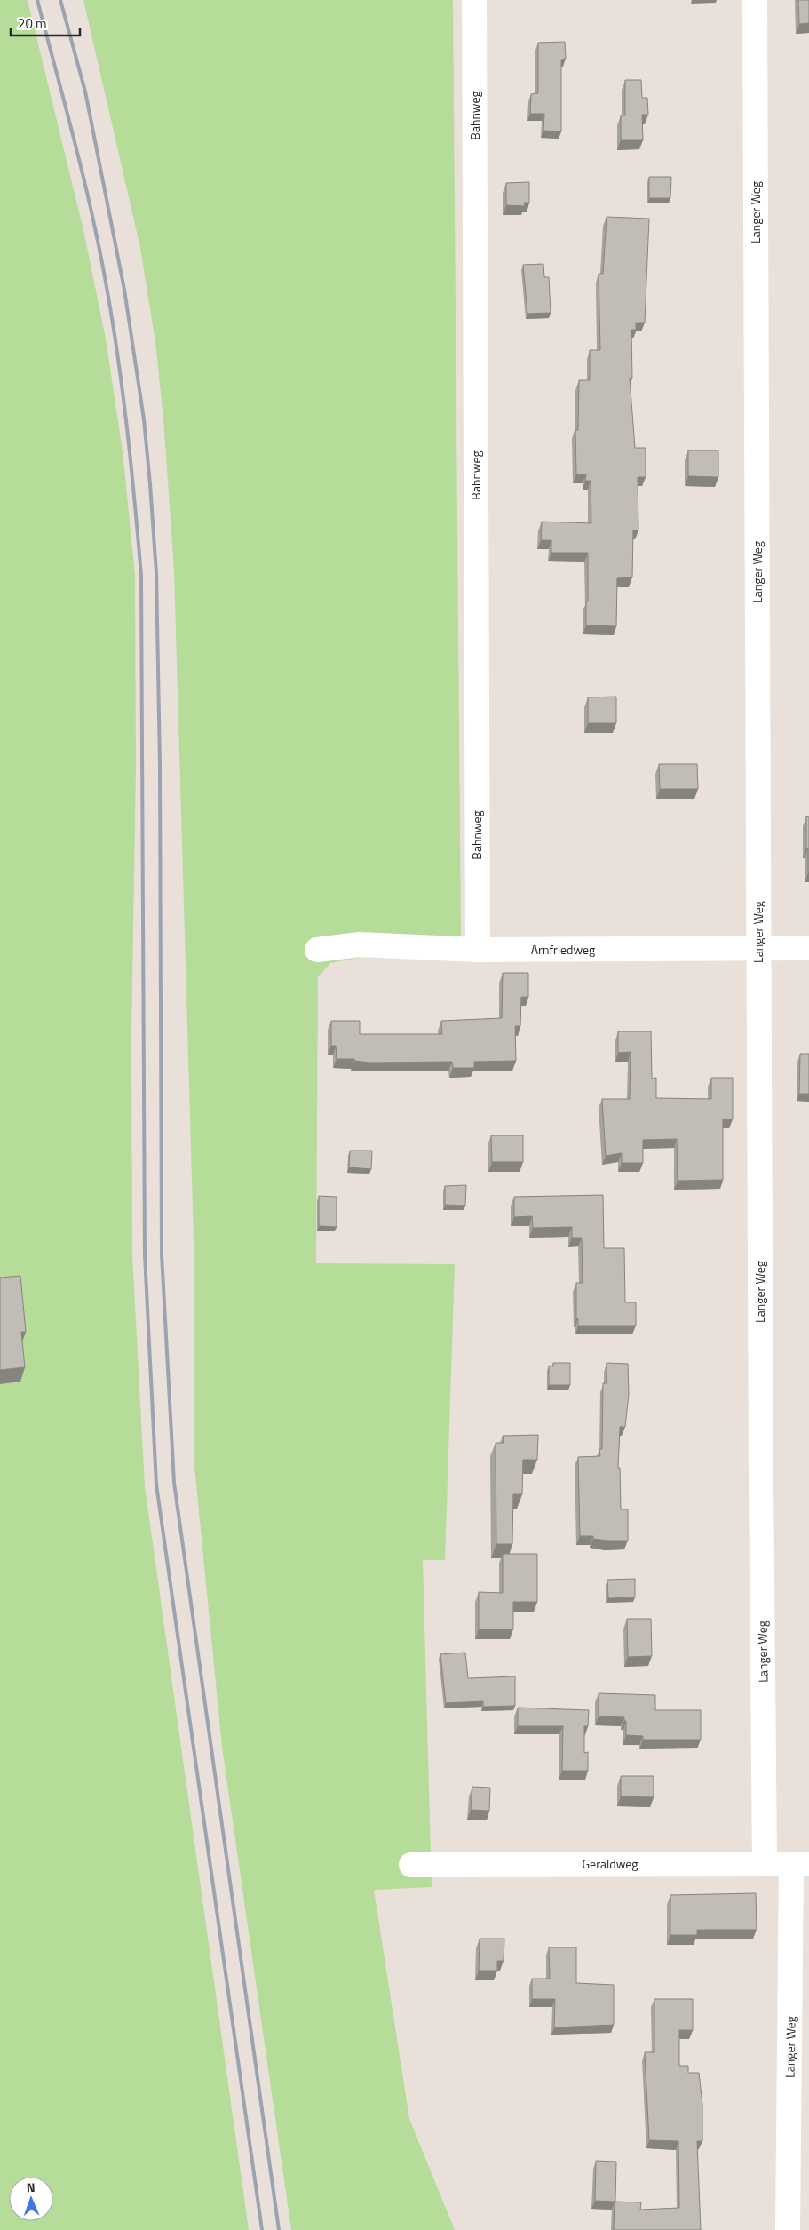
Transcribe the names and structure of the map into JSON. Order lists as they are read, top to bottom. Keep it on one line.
{"streets":{"street":["Bahnweg","Langer Weg","Arnfriedweg","Geraldweg"]},"crossings":[["Bahnweg","Arnfriedweg"],["Langer Weg","Arnfriedweg"],["Langer Weg","Geraldweg"]],"scale_bar":"20 m","north":"top"}
